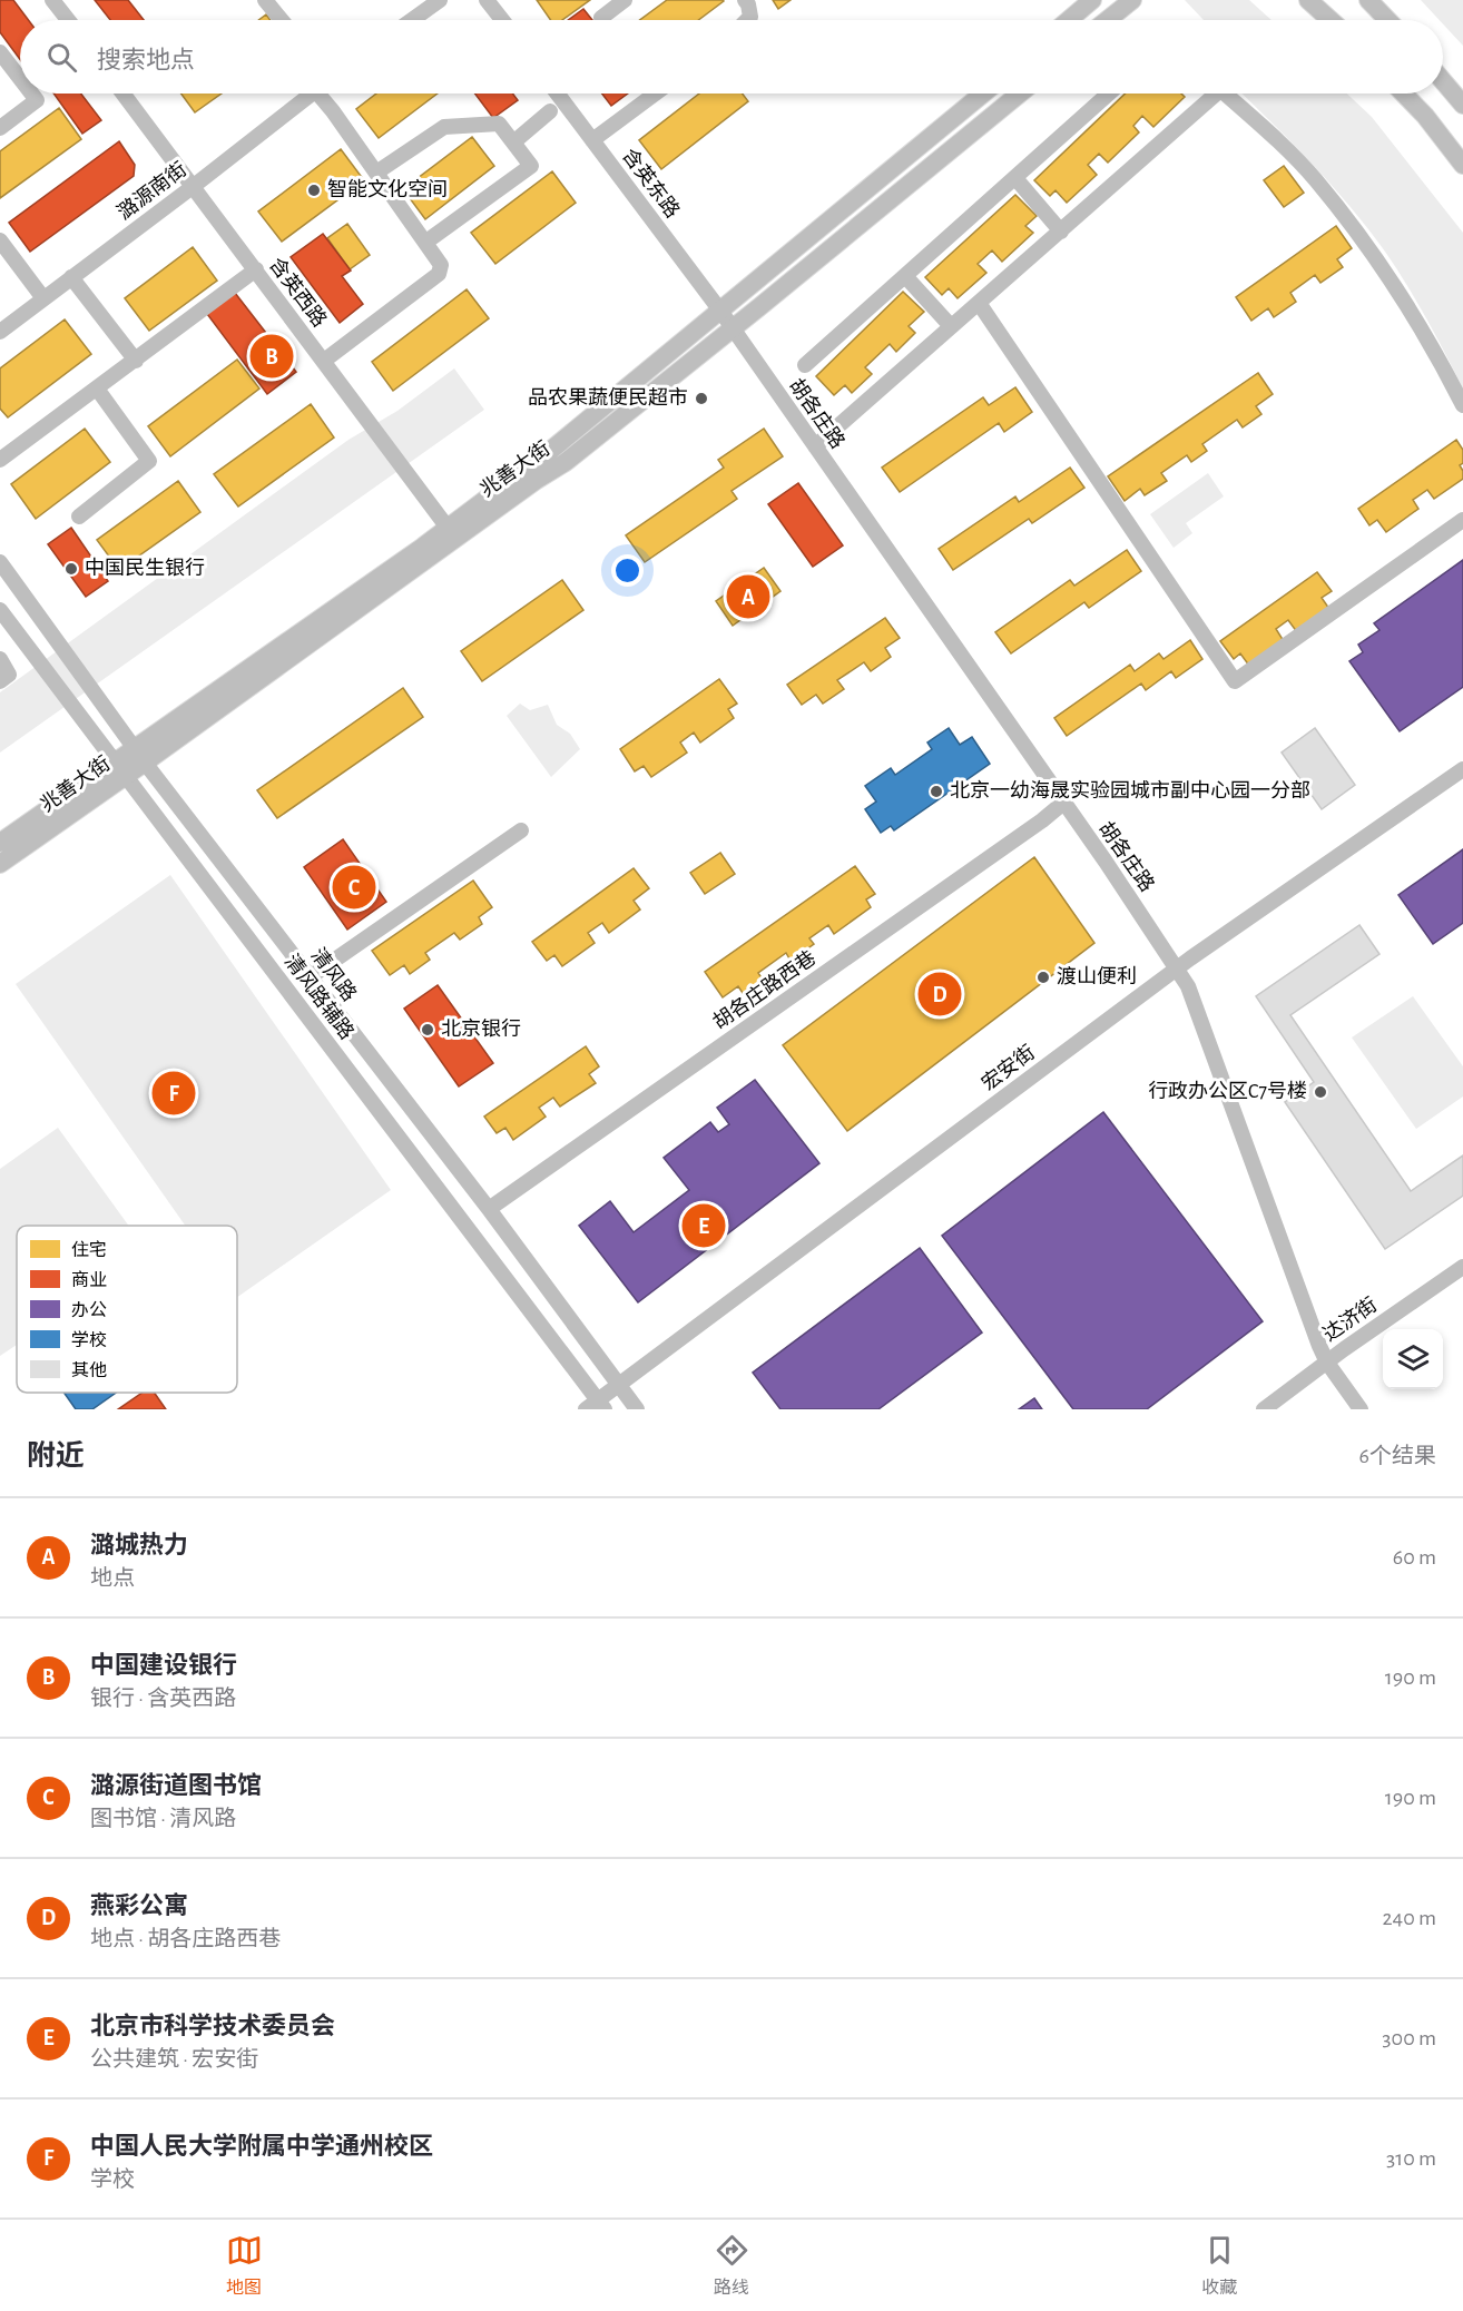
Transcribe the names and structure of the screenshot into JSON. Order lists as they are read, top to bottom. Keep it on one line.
{"streets":{"main road":["兆善大街"],"street":["含英东路","潞源南街","含英西路","胡各庄路","清风路","胡各庄路西巷","清风路辅路","宏安街","达济街"]},"crossings":[["含英东路","胡各庄路"],["含英东路","兆善大街"],["潞源南街","含英西路"],["含英西路","兆善大街"],["胡各庄路","兆善大街"],["胡各庄路","胡各庄路西巷"],["胡各庄路","宏安街"],["胡各庄路","达济街"],["兆善大街","清风路"],["兆善大街","清风路辅路"],["清风路","胡各庄路西巷"],["清风路","宏安街"],["清风路辅路","宏安街"]],"places":["智能文化空间","品农果蔬便民超市","中国民生银行","北京一幼海晟实验园城市副中心园一分部","渡山便利","北京银行","行政办公区C7号楼"],"legend":["住宅","商业","办公","学校","其他"],"page":{"search":"搜索地点","pins":["B","A","C","D","F","E"],"heading":["附近","6个结果"],"list":[{"mark":"A","name":"潞城热力","note":"地点","value":"60 m"},{"mark":"B","name":"中国建设银行","note":"银行 · 含英西路","value":"190 m"},{"mark":"C","name":"潞源街道图书馆","note":"图书馆 · 清风路","value":"190 m"},{"mark":"D","name":"燕彩公寓","note":"地点 · 胡各庄路西巷","value":"240 m"},{"mark":"E","name":"北京市科学技术委员会","note":"公共建筑 · 宏安街","value":"300 m"},{"mark":"F","name":"中国人民大学附属中学通州校区","note":"学校","value":"310 m"}],"nav":["地图","路线","收藏"]}}
